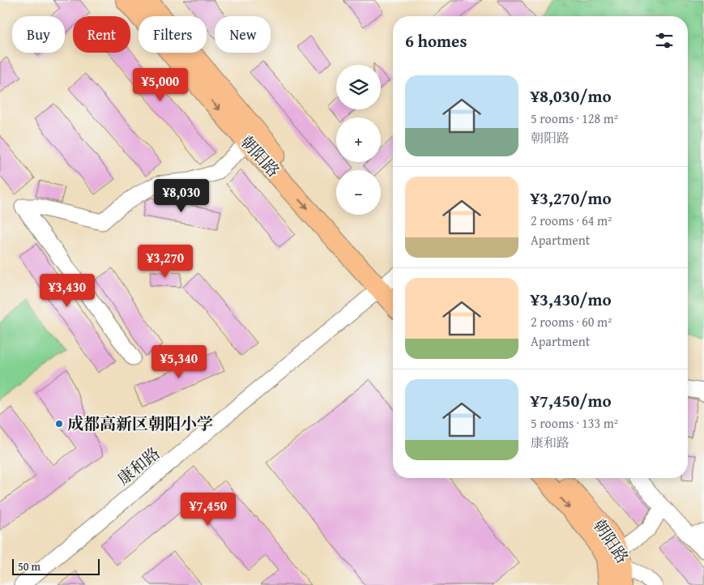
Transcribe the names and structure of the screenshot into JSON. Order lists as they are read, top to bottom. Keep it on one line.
{"streets":{"main road":["朝阳路"],"street":["康和路"]},"crossings":[["朝阳路","康和路"]],"places":["成都高新区朝阳小学"],"scale_bar":"50 m","page":{"chip":["Buy","Rent","Filters","New"],"heading":"6 homes","map_buttons":["+","−"],"list":[{"name":"¥8,030/mo","note":"5 rooms · 128 m² · 朝阳路"},{"name":"¥3,270/mo","note":"2 rooms · 64 m² · Apartment"},{"name":"¥3,430/mo","note":"2 rooms · 60 m² · Apartment"},{"name":"¥7,450/mo","note":"5 rooms · 133 m² · 康和路"}],"price":["¥5,000","¥8,030","¥3,270","¥3,430","¥5,340","¥7,450"],"scale":"50 m"}}
